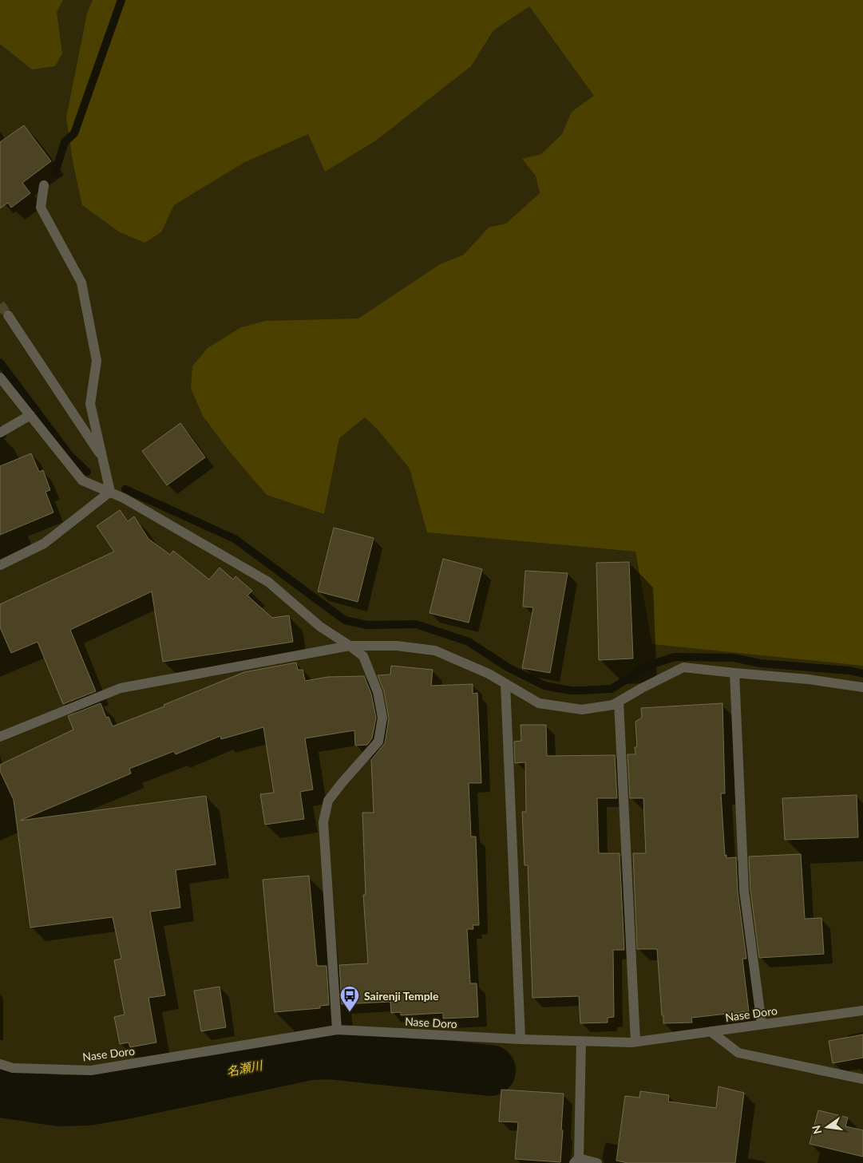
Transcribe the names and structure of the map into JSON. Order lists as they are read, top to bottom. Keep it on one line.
{"streets":{"street":["Nase Doro"]},"water":["名瀬川"],"places":{"bus stop":["Sairenji Temple"]},"north":"left"}
